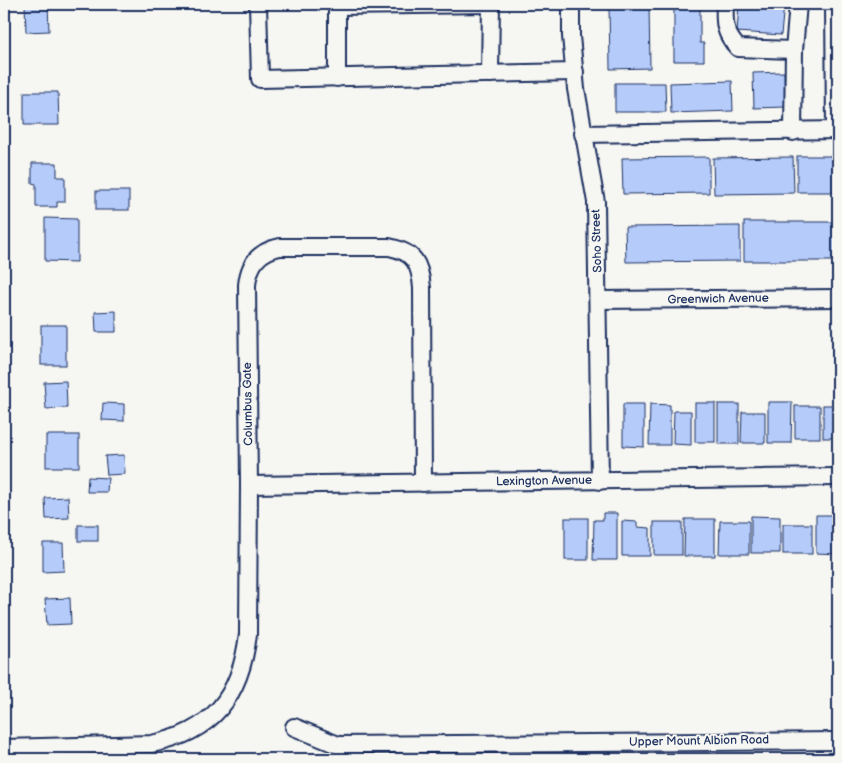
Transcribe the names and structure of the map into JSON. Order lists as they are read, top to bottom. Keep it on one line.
{"streets":{"street":["Soho Street","Greenwich Avenue","Columbus Gate","Lexington Avenue","Upper Mount Albion Road"]},"crossings":[["Soho Street","Greenwich Avenue"],["Soho Street","Lexington Avenue"],["Columbus Gate","Lexington Avenue"]]}
